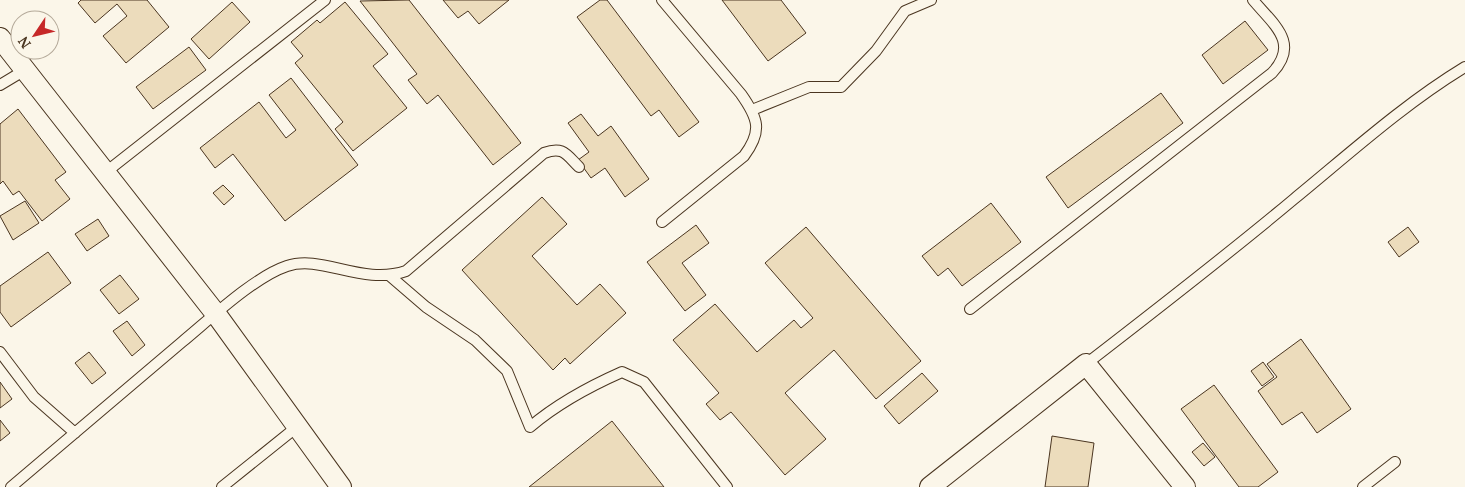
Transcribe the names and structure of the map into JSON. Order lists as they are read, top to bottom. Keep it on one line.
{"north":"bottom left"}
